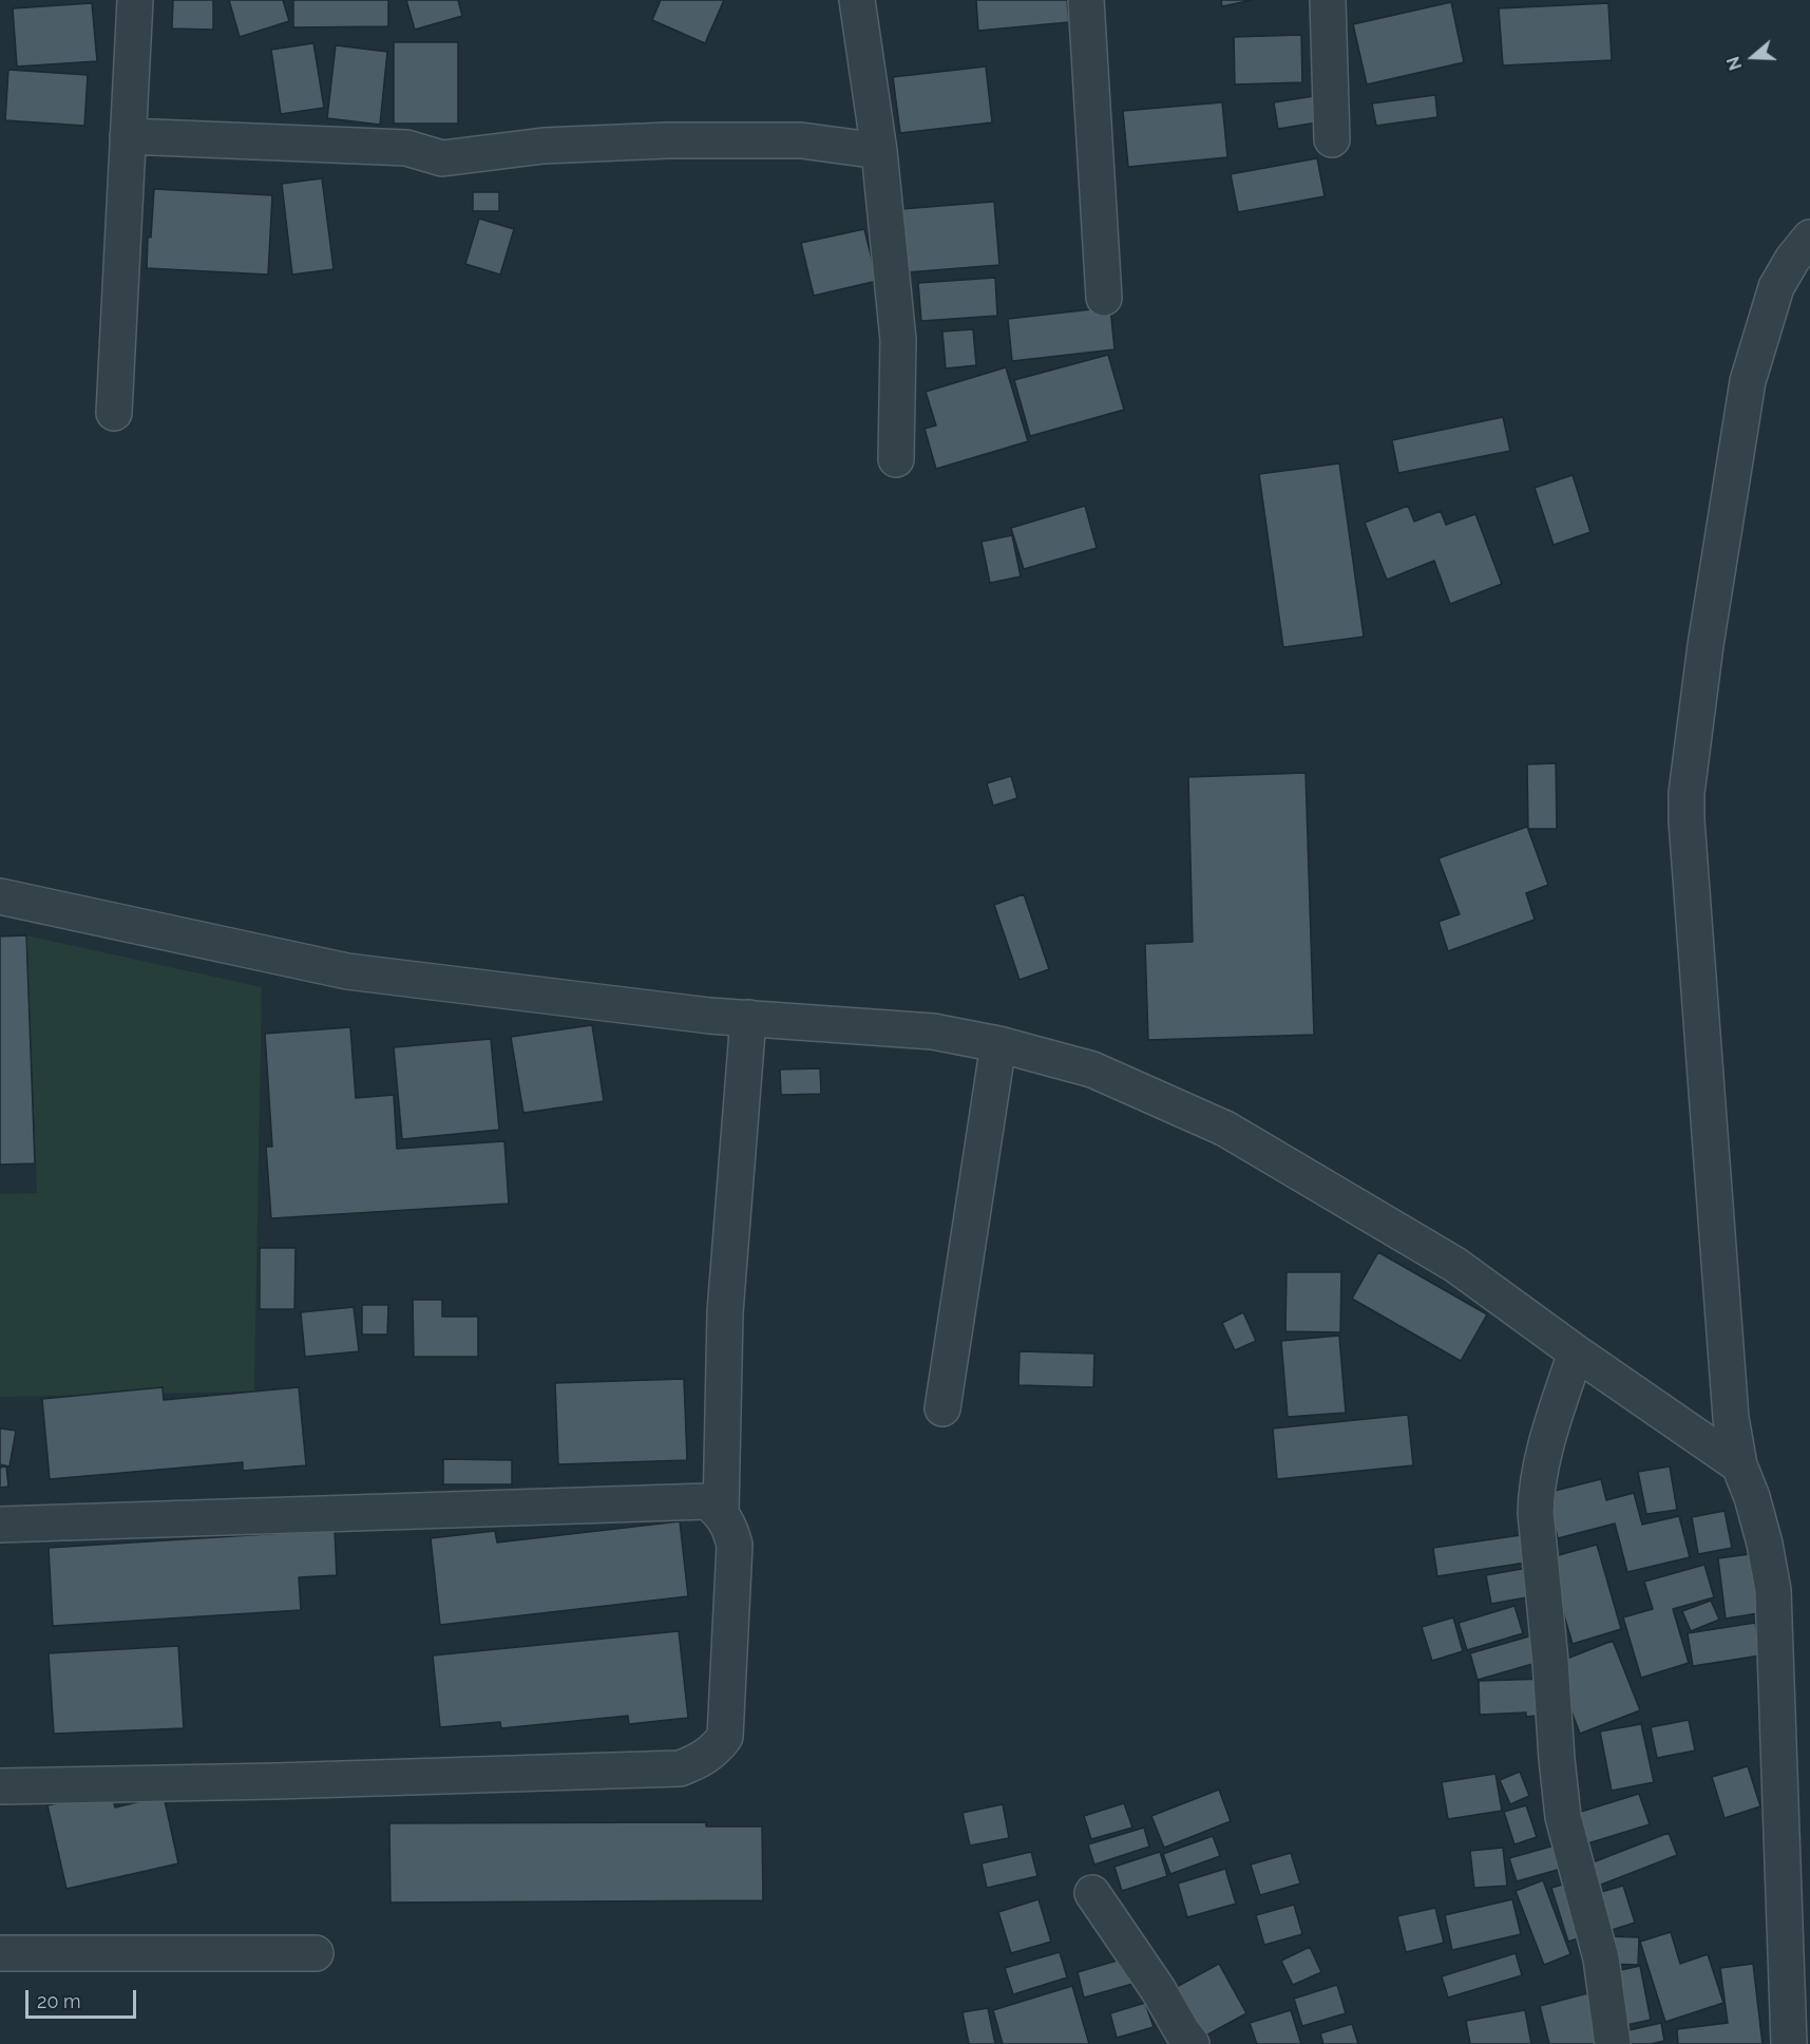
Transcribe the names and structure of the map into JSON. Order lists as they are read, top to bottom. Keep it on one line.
{"scale_bar":"20 m","north":"left"}
